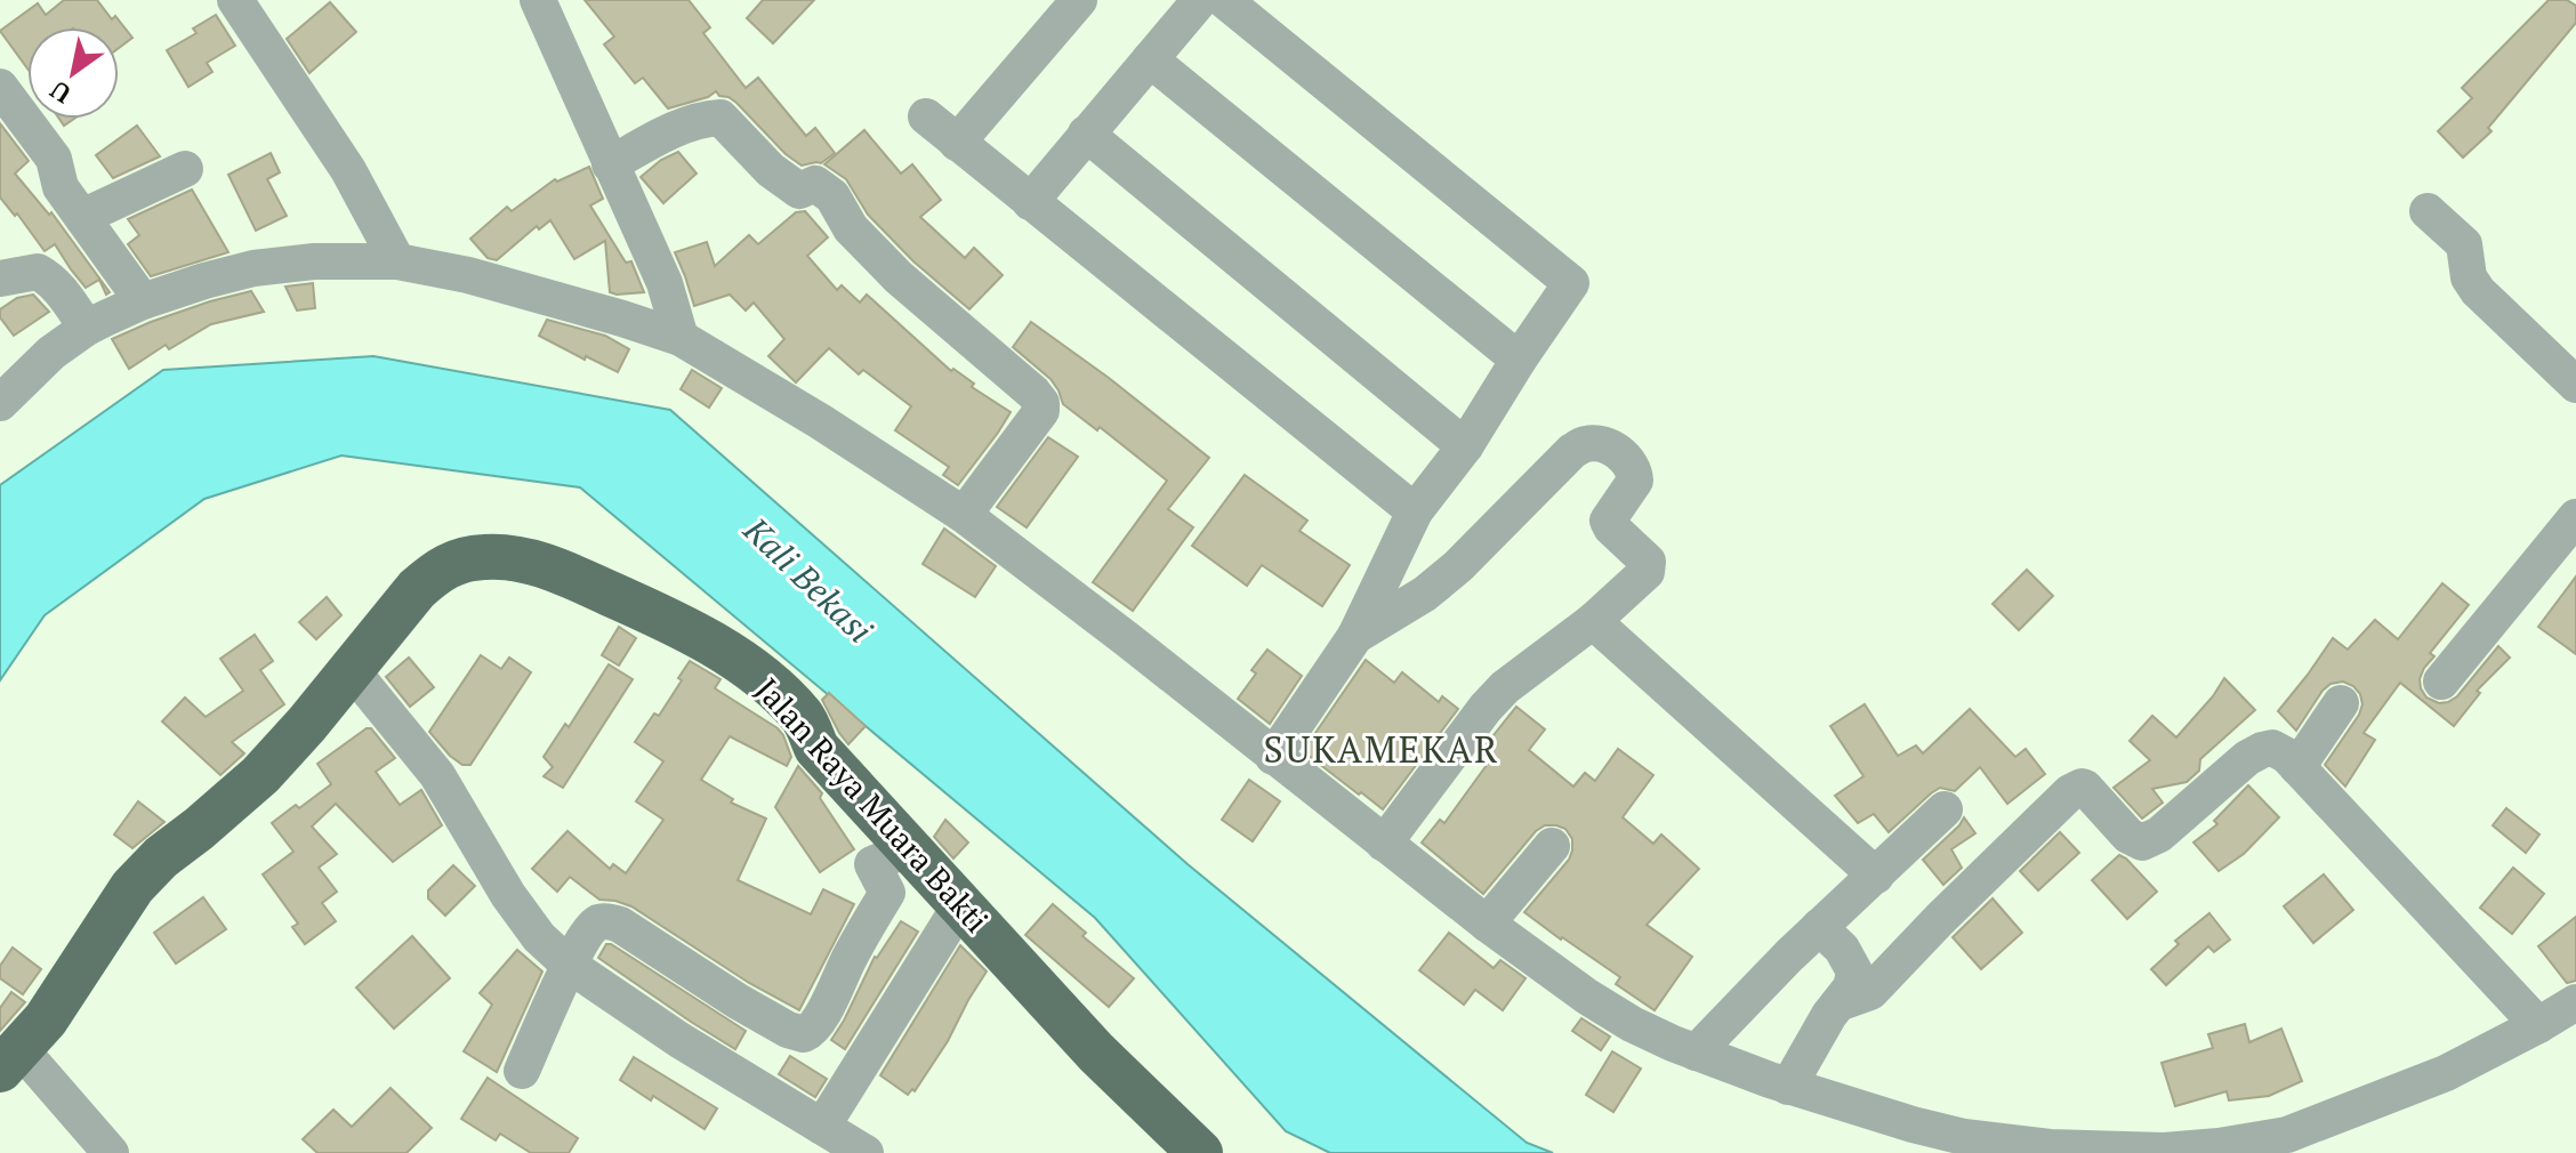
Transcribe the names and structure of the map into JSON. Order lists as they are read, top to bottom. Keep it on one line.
{"streets":{"main road":["Jalan Raya Muara Bakti"]},"districts":["SUKAMEKAR"],"water":["Kali Bekasi"],"north":"bottom left"}
